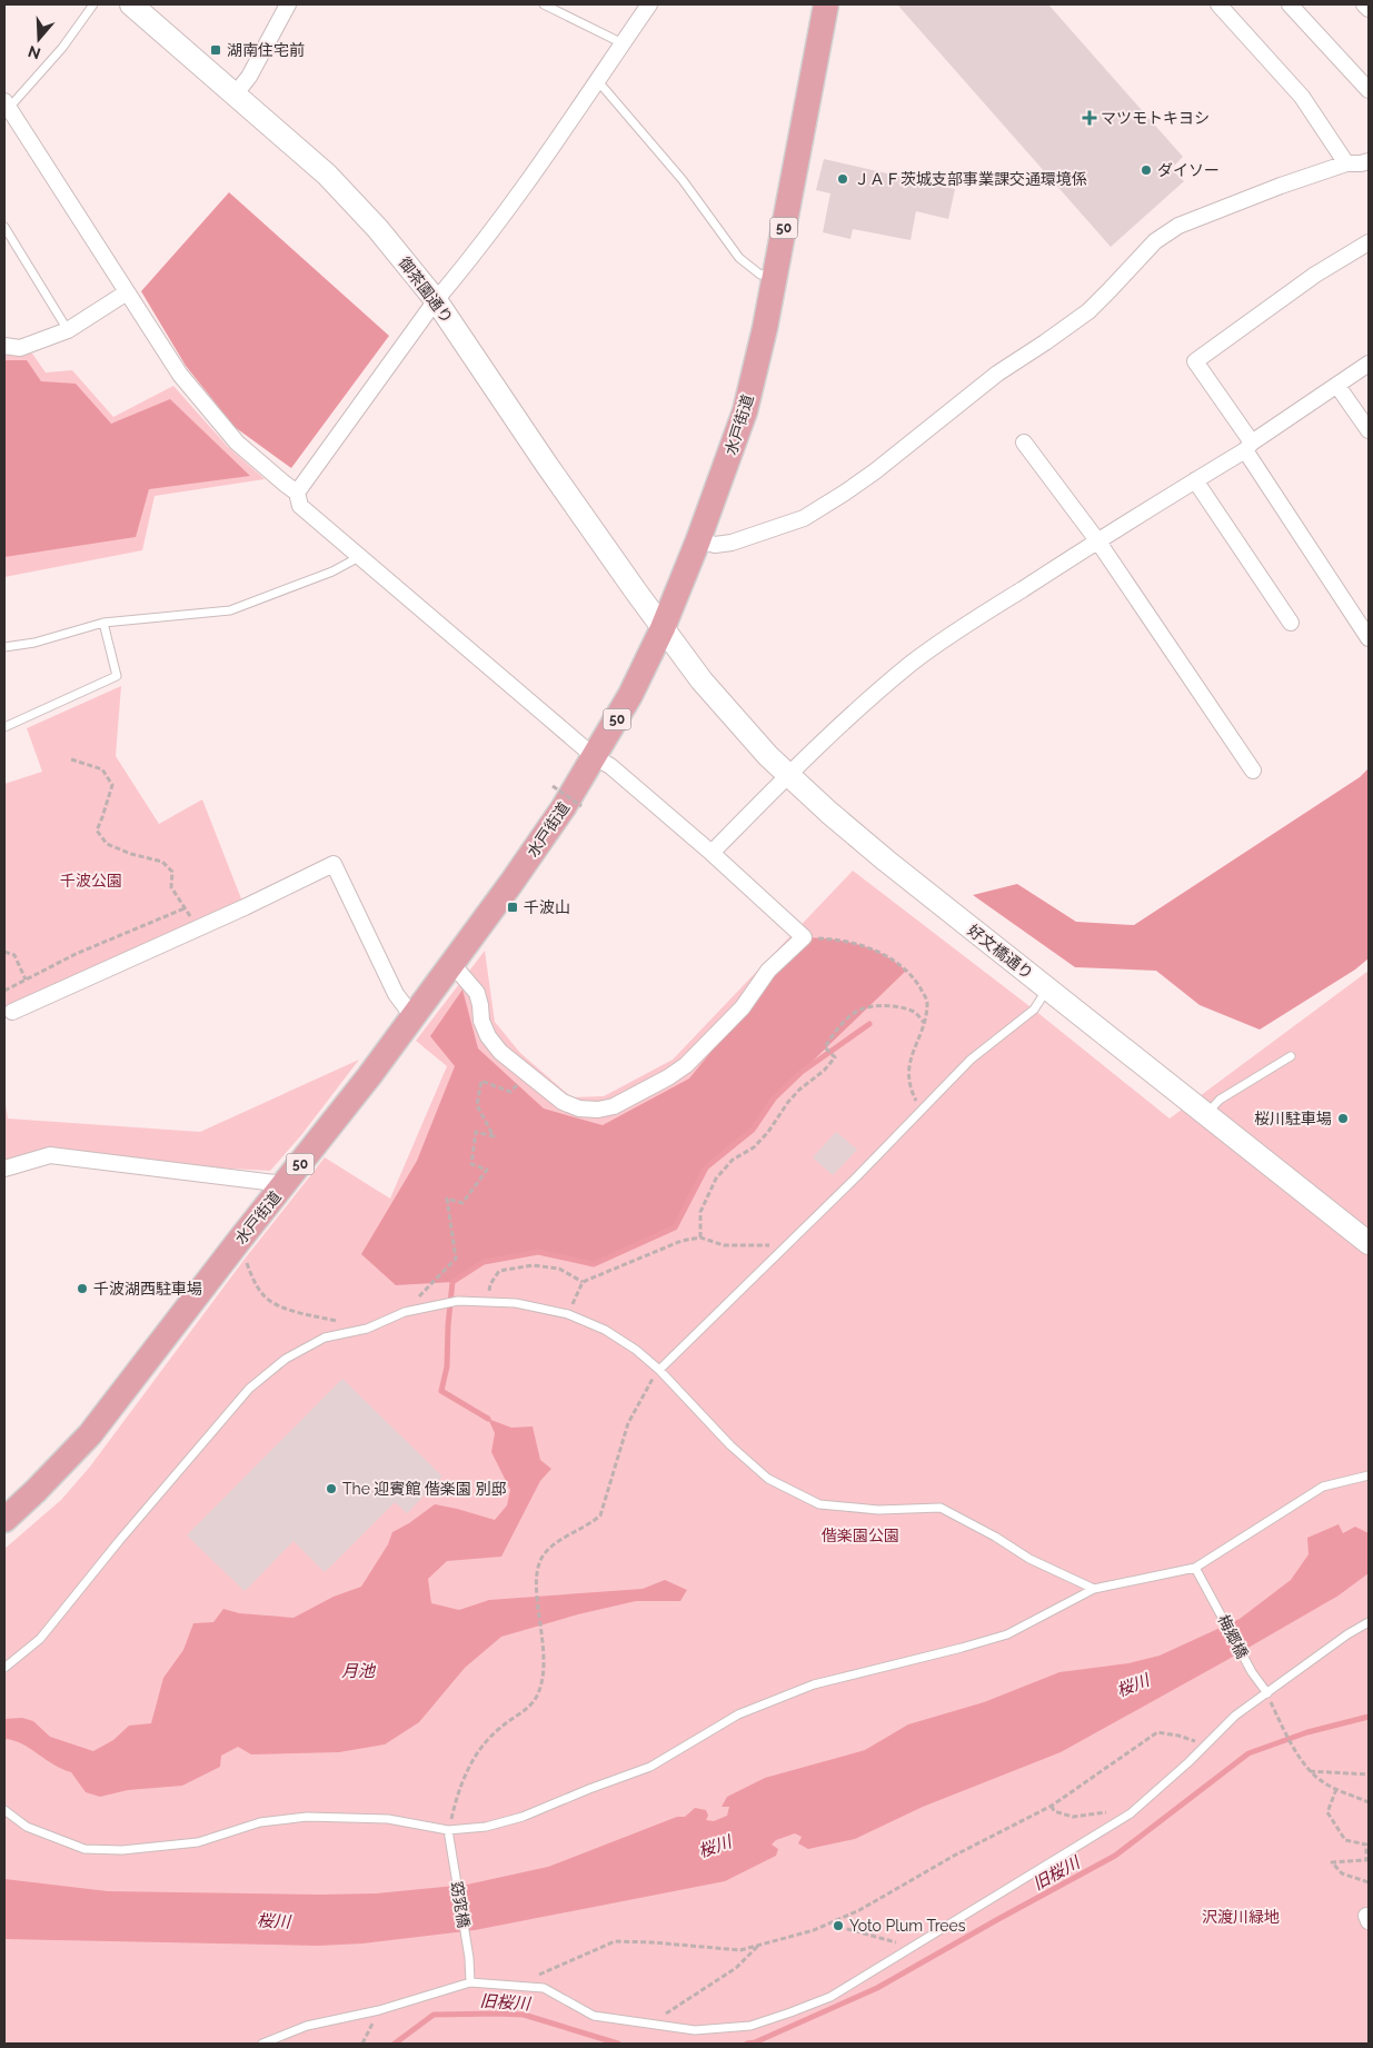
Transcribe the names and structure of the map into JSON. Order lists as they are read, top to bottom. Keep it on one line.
{"streets":{"main road":["50","水戸街道"],"street":["御茶園通り","好文橋通り"],"lane":["梅郷橋","窈窕橋"]},"crossings":[["御茶園通り","水戸街道"],["御茶園通り","好文橋通り"],["水戸街道","好文橋通り"]],"water":["月池","桜川","旧桜川"],"parks":["千波公園","偕楽園公園","沢渡川緑地"],"places":{"transit":["湖南住宅前","千波山"],"health":["マツモトキヨシ"],"other":["ダイソー","ＪＡＦ茨城支部事業課交通環境係","桜川駐車場","千波湖西駐車場","The 迎賓館 偕楽園 別邸","Yoto Plum Trees"]},"north":"bottom"}
